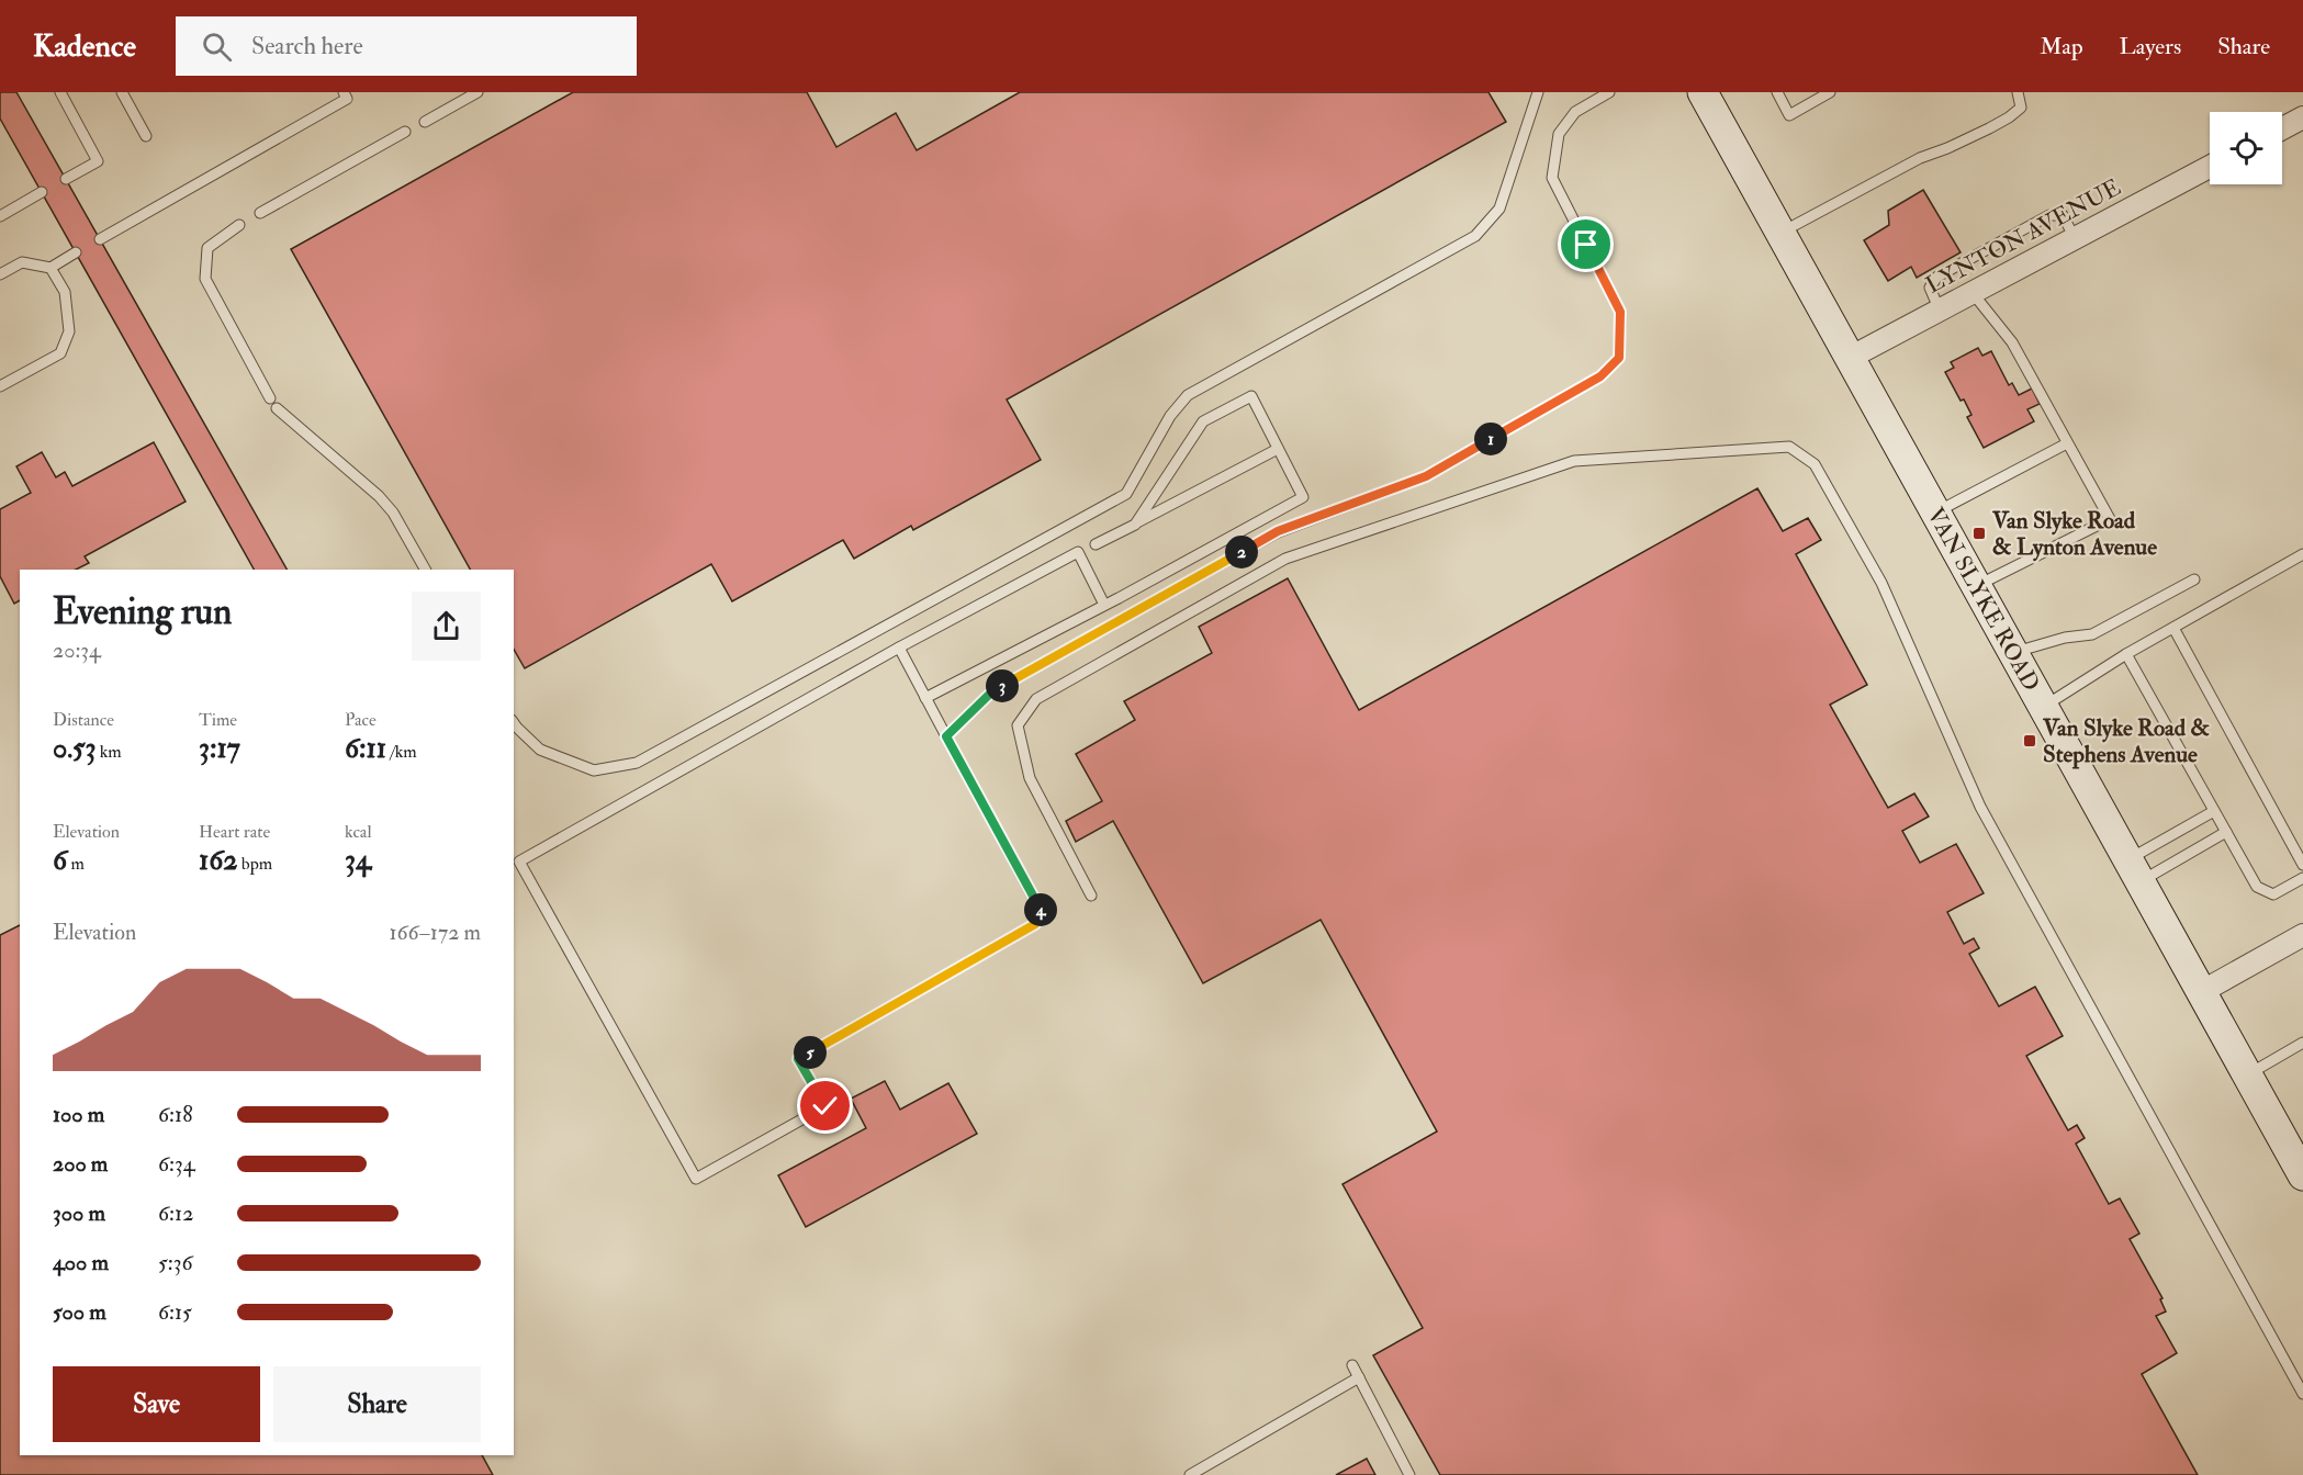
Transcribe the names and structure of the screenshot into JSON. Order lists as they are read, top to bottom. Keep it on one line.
{"streets":{"street":["LYNTON AVENUE","VAN SLYKE ROAD"]},"crossings":[["LYNTON AVENUE","VAN SLYKE ROAD"]],"places":{"transit":["Van Slyke Road & Lynton Avenue","Van Slyke Road & Stephens Avenue"]},"page":{"header":"Kadence","search":"Search here","nav":["Map","Layers","Share"],"pins":["1","2","3","4","5"],"heading":["Evening run","20:34"],"stats":[["Distance","0.53 km"],["Time","3:17"],["Pace","6:11 /km"],["Elevation","6 m"],["Heart rate","162 bpm"],["kcal","34"]],"chart":["Elevation","166–172 m"],"list":[{"name":"100 m","note":"6:18"},{"name":"200 m","note":"6:34"},{"name":"300 m","note":"6:12"},{"name":"400 m","note":"5:36"},{"name":"500 m","note":"6:15"}],"buttons":["Save","Share"]}}
